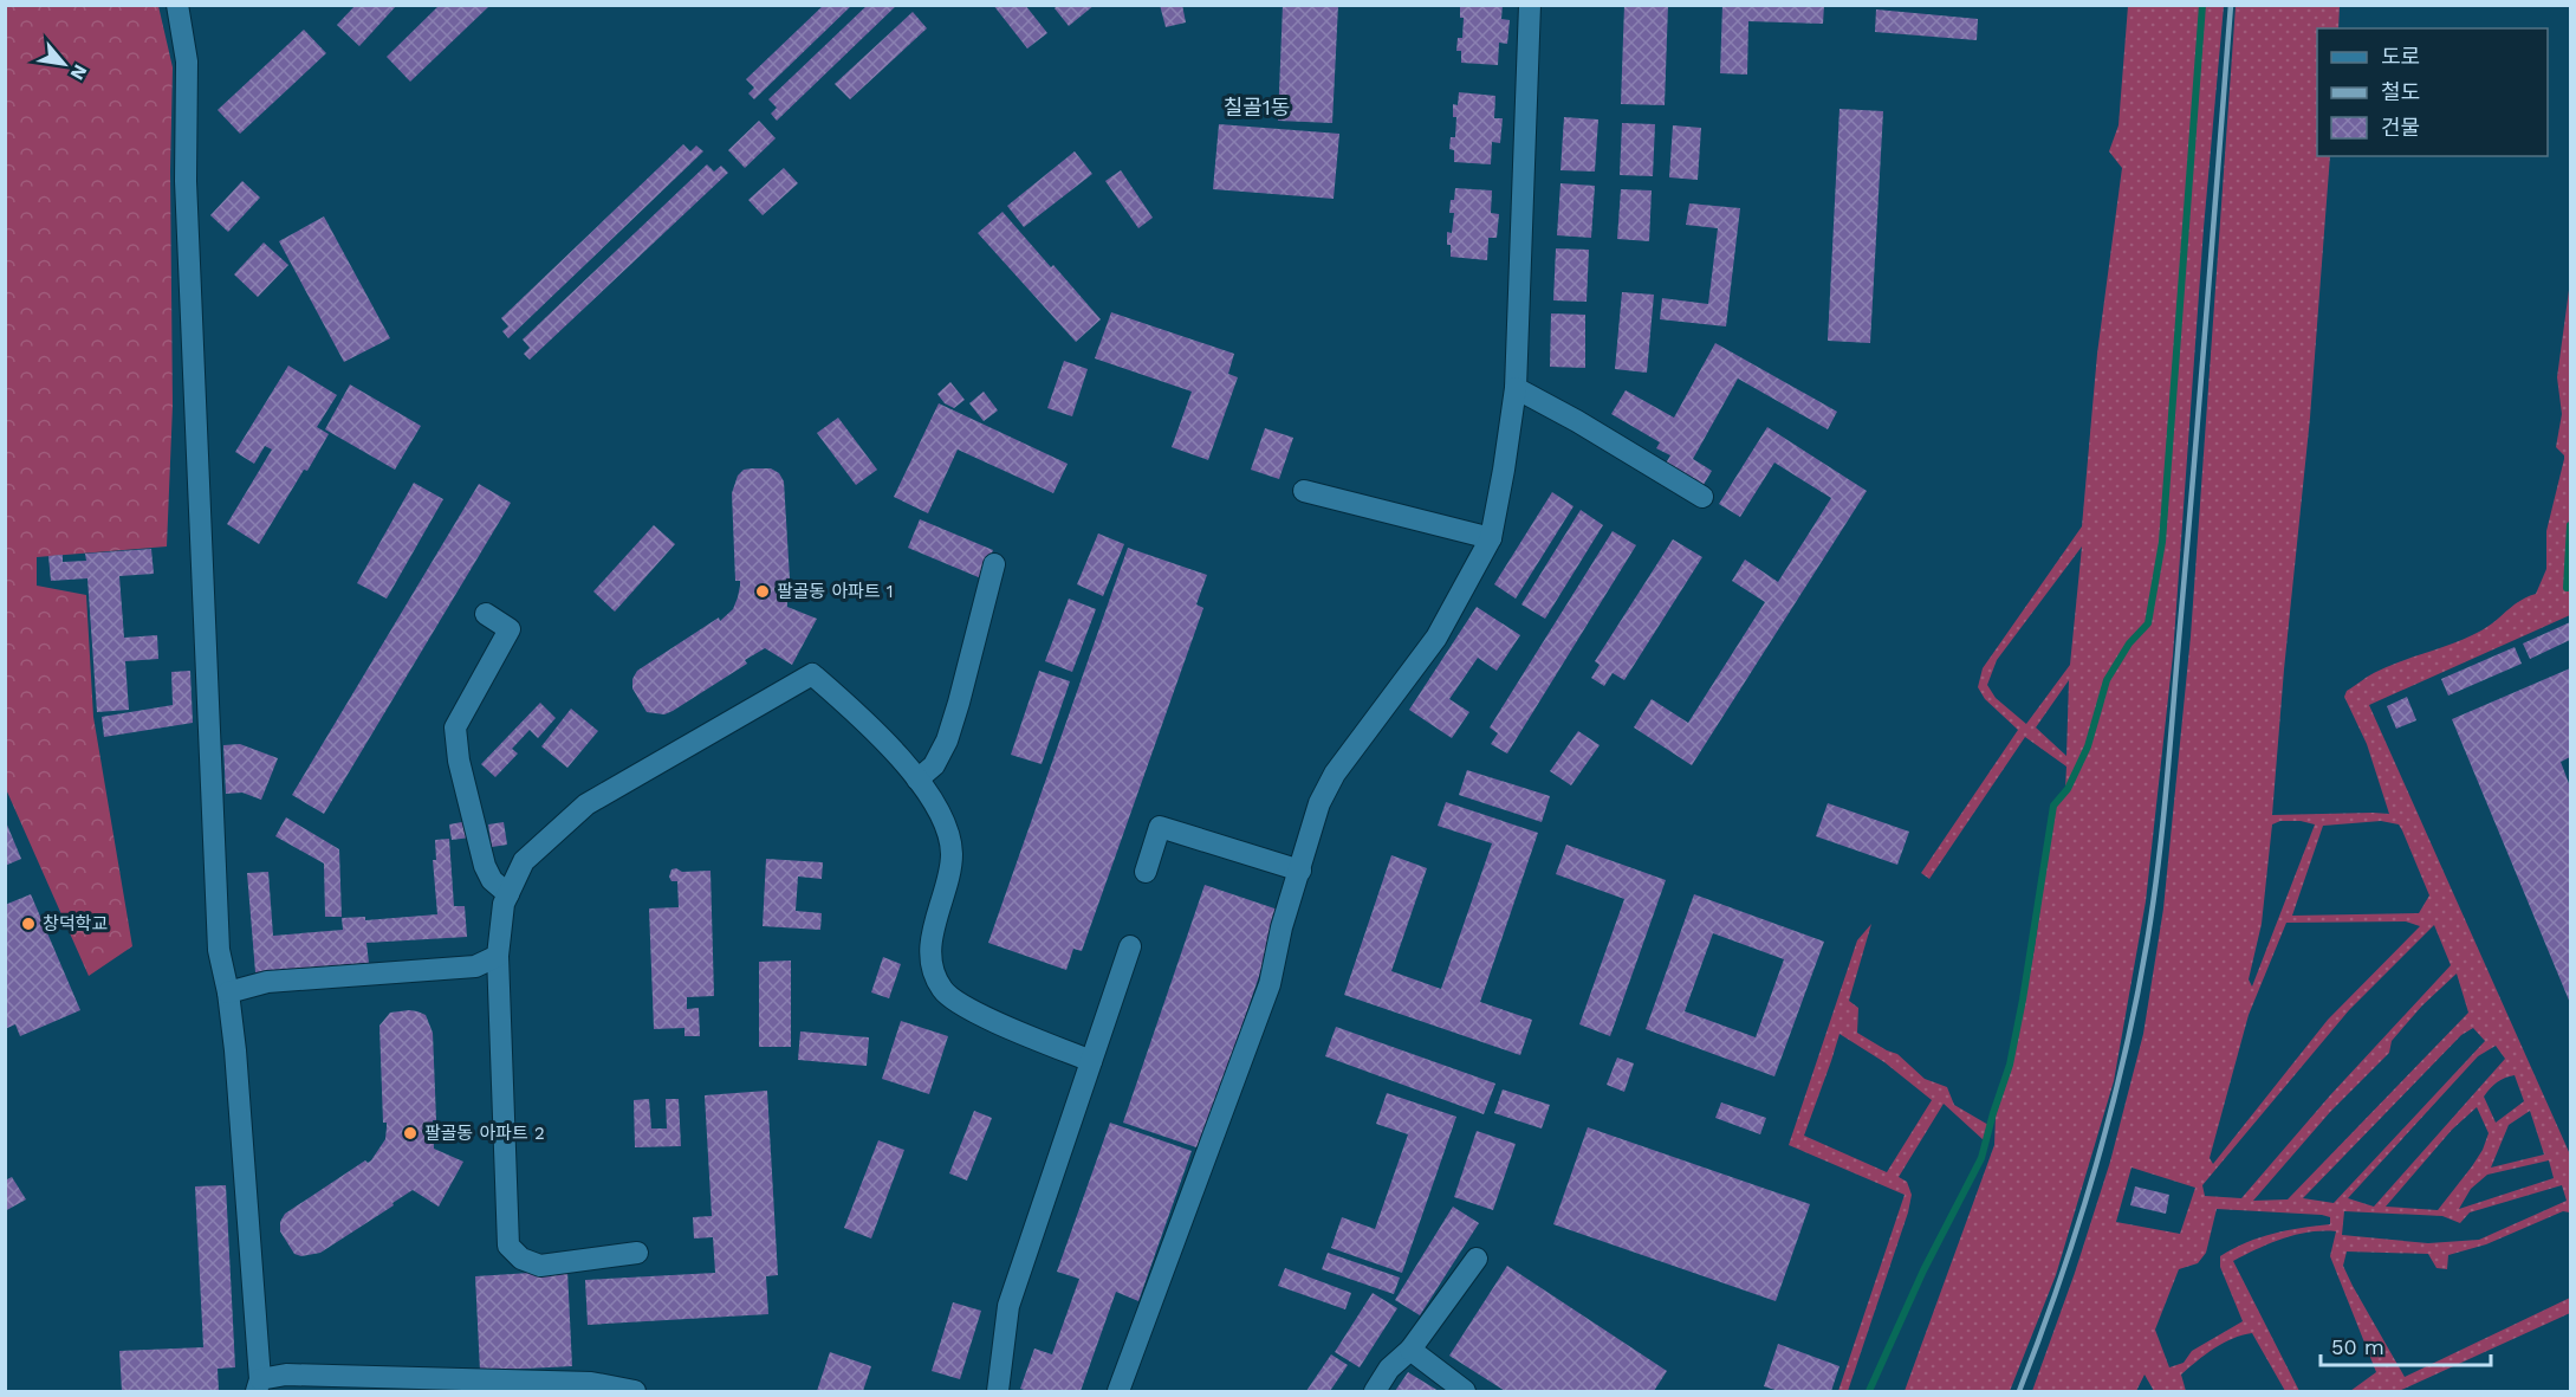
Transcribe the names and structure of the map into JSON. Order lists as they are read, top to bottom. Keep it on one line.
{"districts":["칠골1동"],"places":["팔골동 아파트 1","창덕학교","팔골동 아파트 2"],"legend":["도로","철도","건물"],"scale_bar":"50 m","north":"bottom right"}
